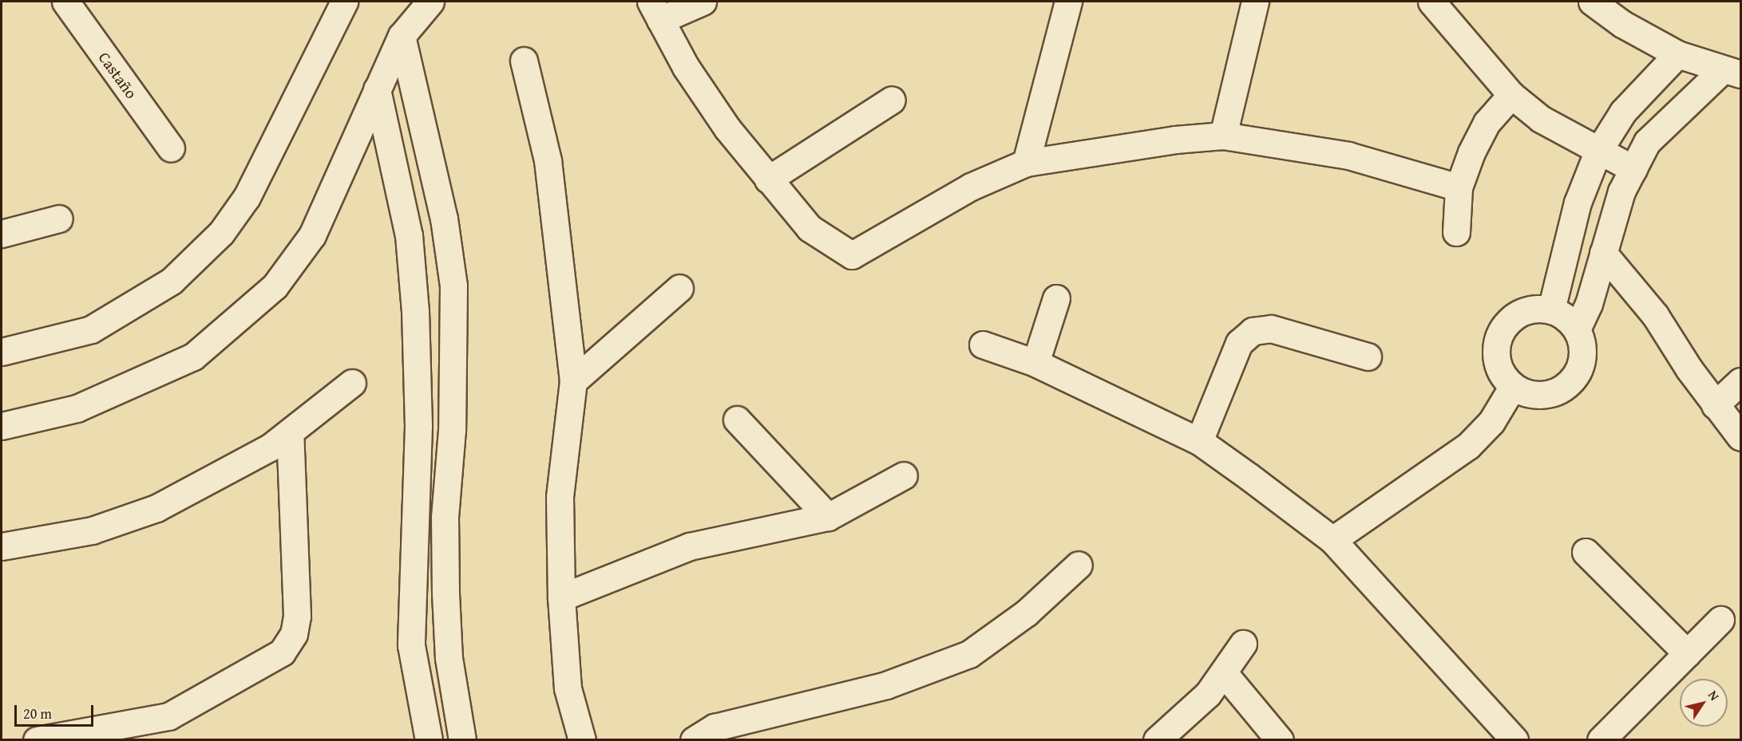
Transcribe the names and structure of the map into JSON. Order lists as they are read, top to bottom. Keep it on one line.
{"streets":{"street":["Castaño"]},"scale_bar":"20 m","north":"top right"}
